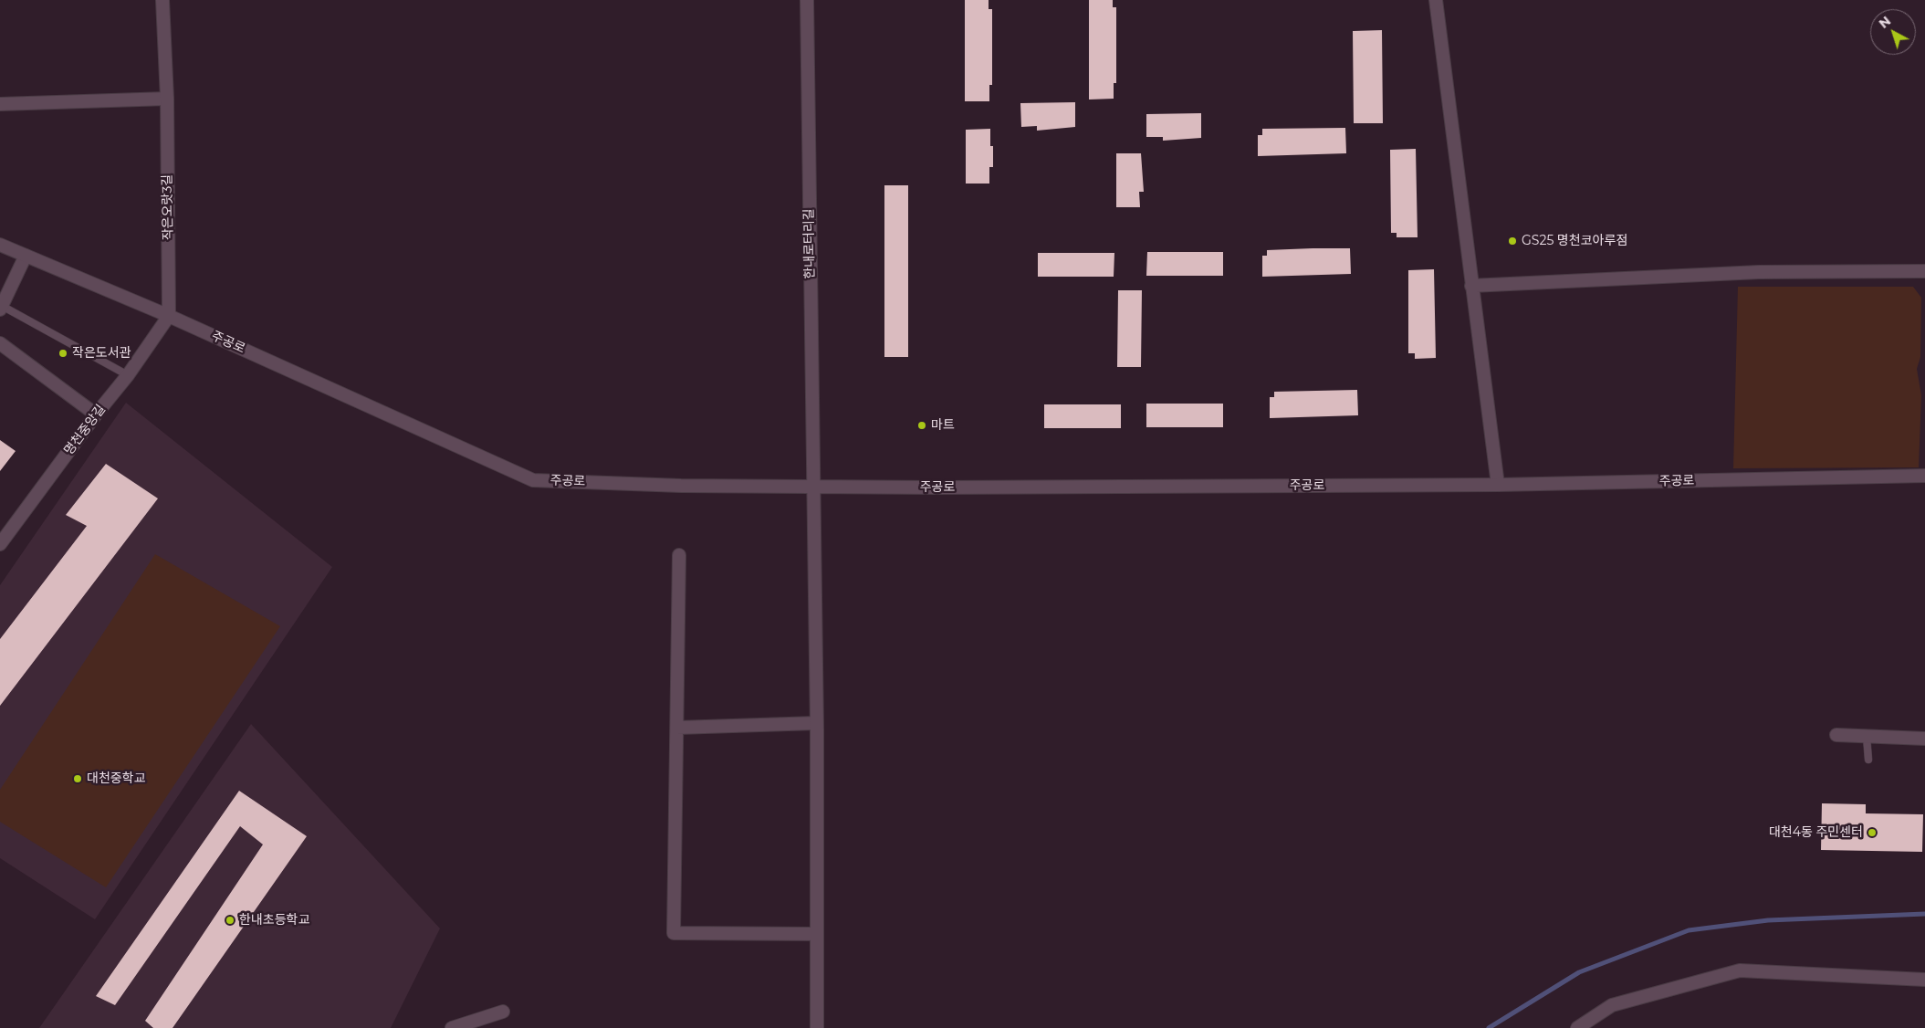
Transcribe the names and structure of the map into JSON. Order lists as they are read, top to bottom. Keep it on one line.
{"streets":{"street":["작은오랏3길","한내로터리길","주공로","명천중앙길"]},"crossings":[["작은오랏3길","주공로"],["작은오랏3길","명천중앙길"],["한내로터리길","주공로"],["주공로","명천중앙길"]],"places":["GS25 명천코아루점","작은도서관","마트","대천중학교","대천4동 주민센터","한내초등학교"],"north":"top left"}
